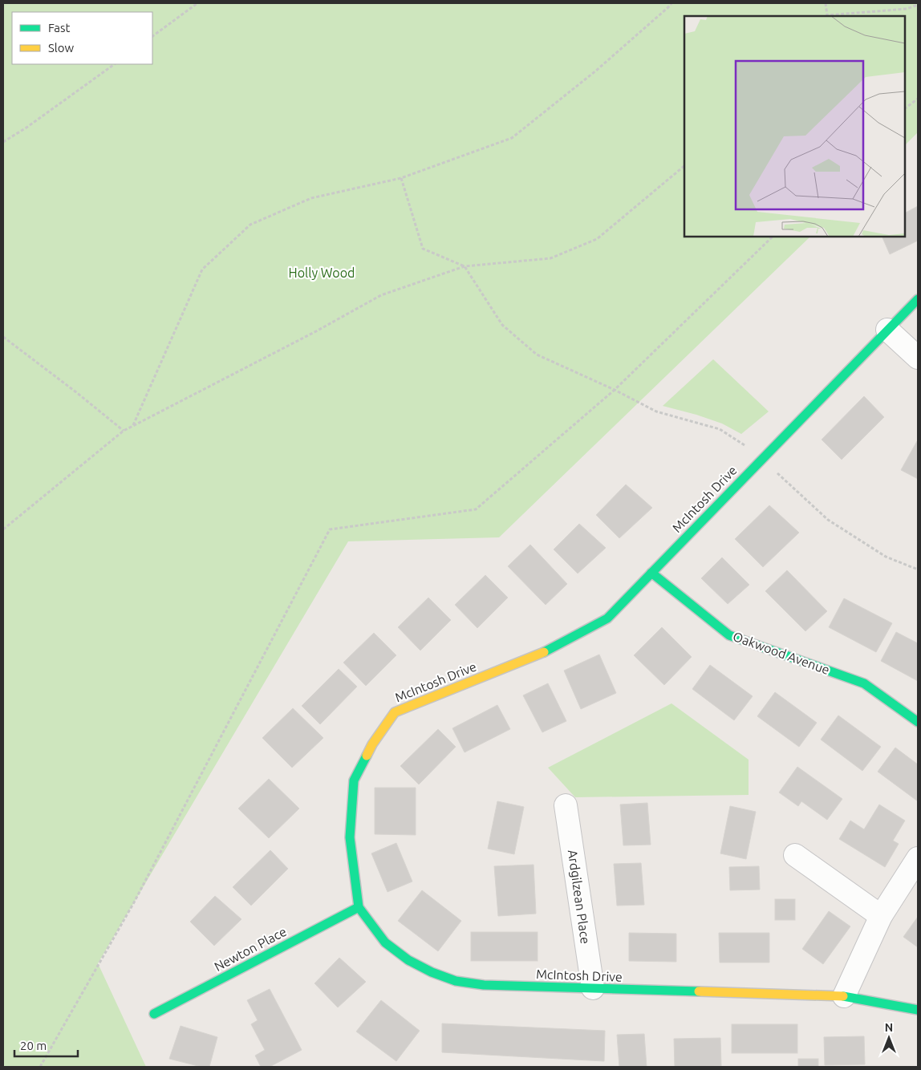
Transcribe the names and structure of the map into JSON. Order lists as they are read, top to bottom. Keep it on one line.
{"streets":{"street":["McIntosh Drive","Oakwood Avenue","Ardgilzean Place","Newton Place"]},"crossings":[["McIntosh Drive","Oakwood Avenue"],["McIntosh Drive","Ardgilzean Place"],["McIntosh Drive","Newton Place"]],"parks":["Holly Wood"],"legend":["Fast","Slow"],"scale_bar":"20 m","north":"top"}
